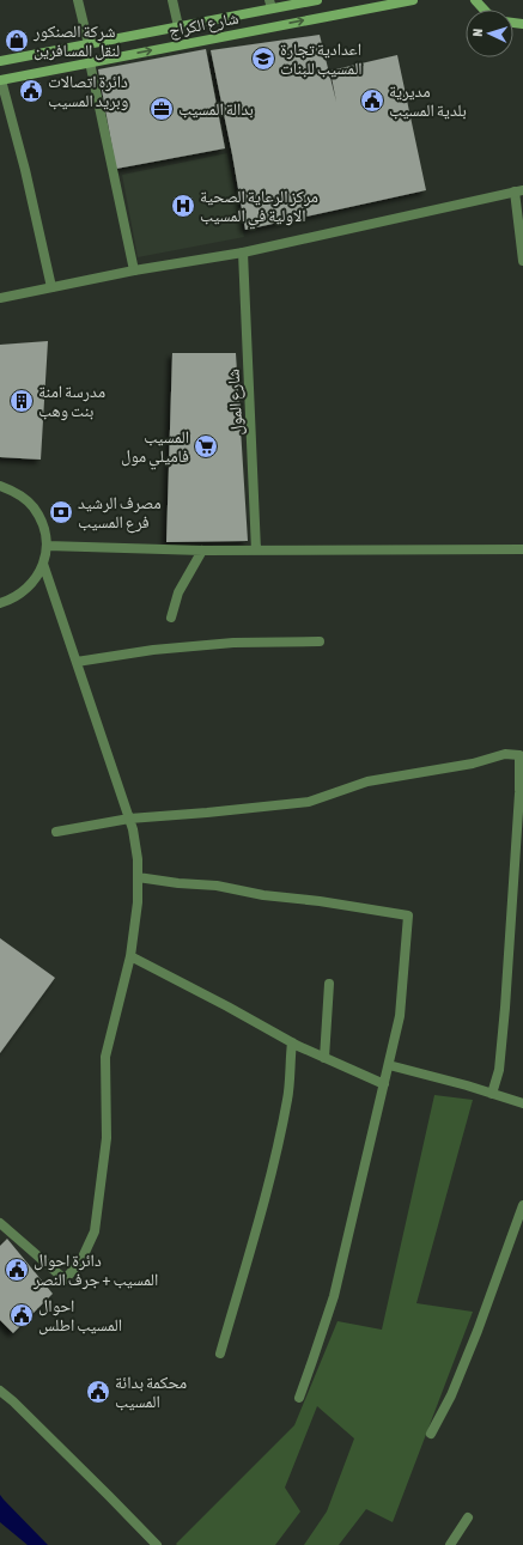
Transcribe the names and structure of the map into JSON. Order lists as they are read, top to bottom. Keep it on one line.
{"streets":{"main road":["شارع الكراج"],"street":["شارع المول"]},"places":{"shop":["شركة الصنكور لنقل المسافرين"],"school or university":["اعدادية تجارة المسيب للبنات"],"public building":["دائرة اتصالات وبريد المسيب","مديرية بلدية المسيب","دائرة احوال المسيب + جرف النصر","احوال المسيب اطلس","محكمة بدائة المسيب"],"office":["بدالة المسيب"],"hospital":["مركز الرعاية الصحية الاولية في المسيب"],"building":["مدرسة امنة بنت وهب"],"supermarket":["المسيب فاميلي مول"],"bank":["مصرف الرشيد فرع المسيب"]},"north":"left"}
